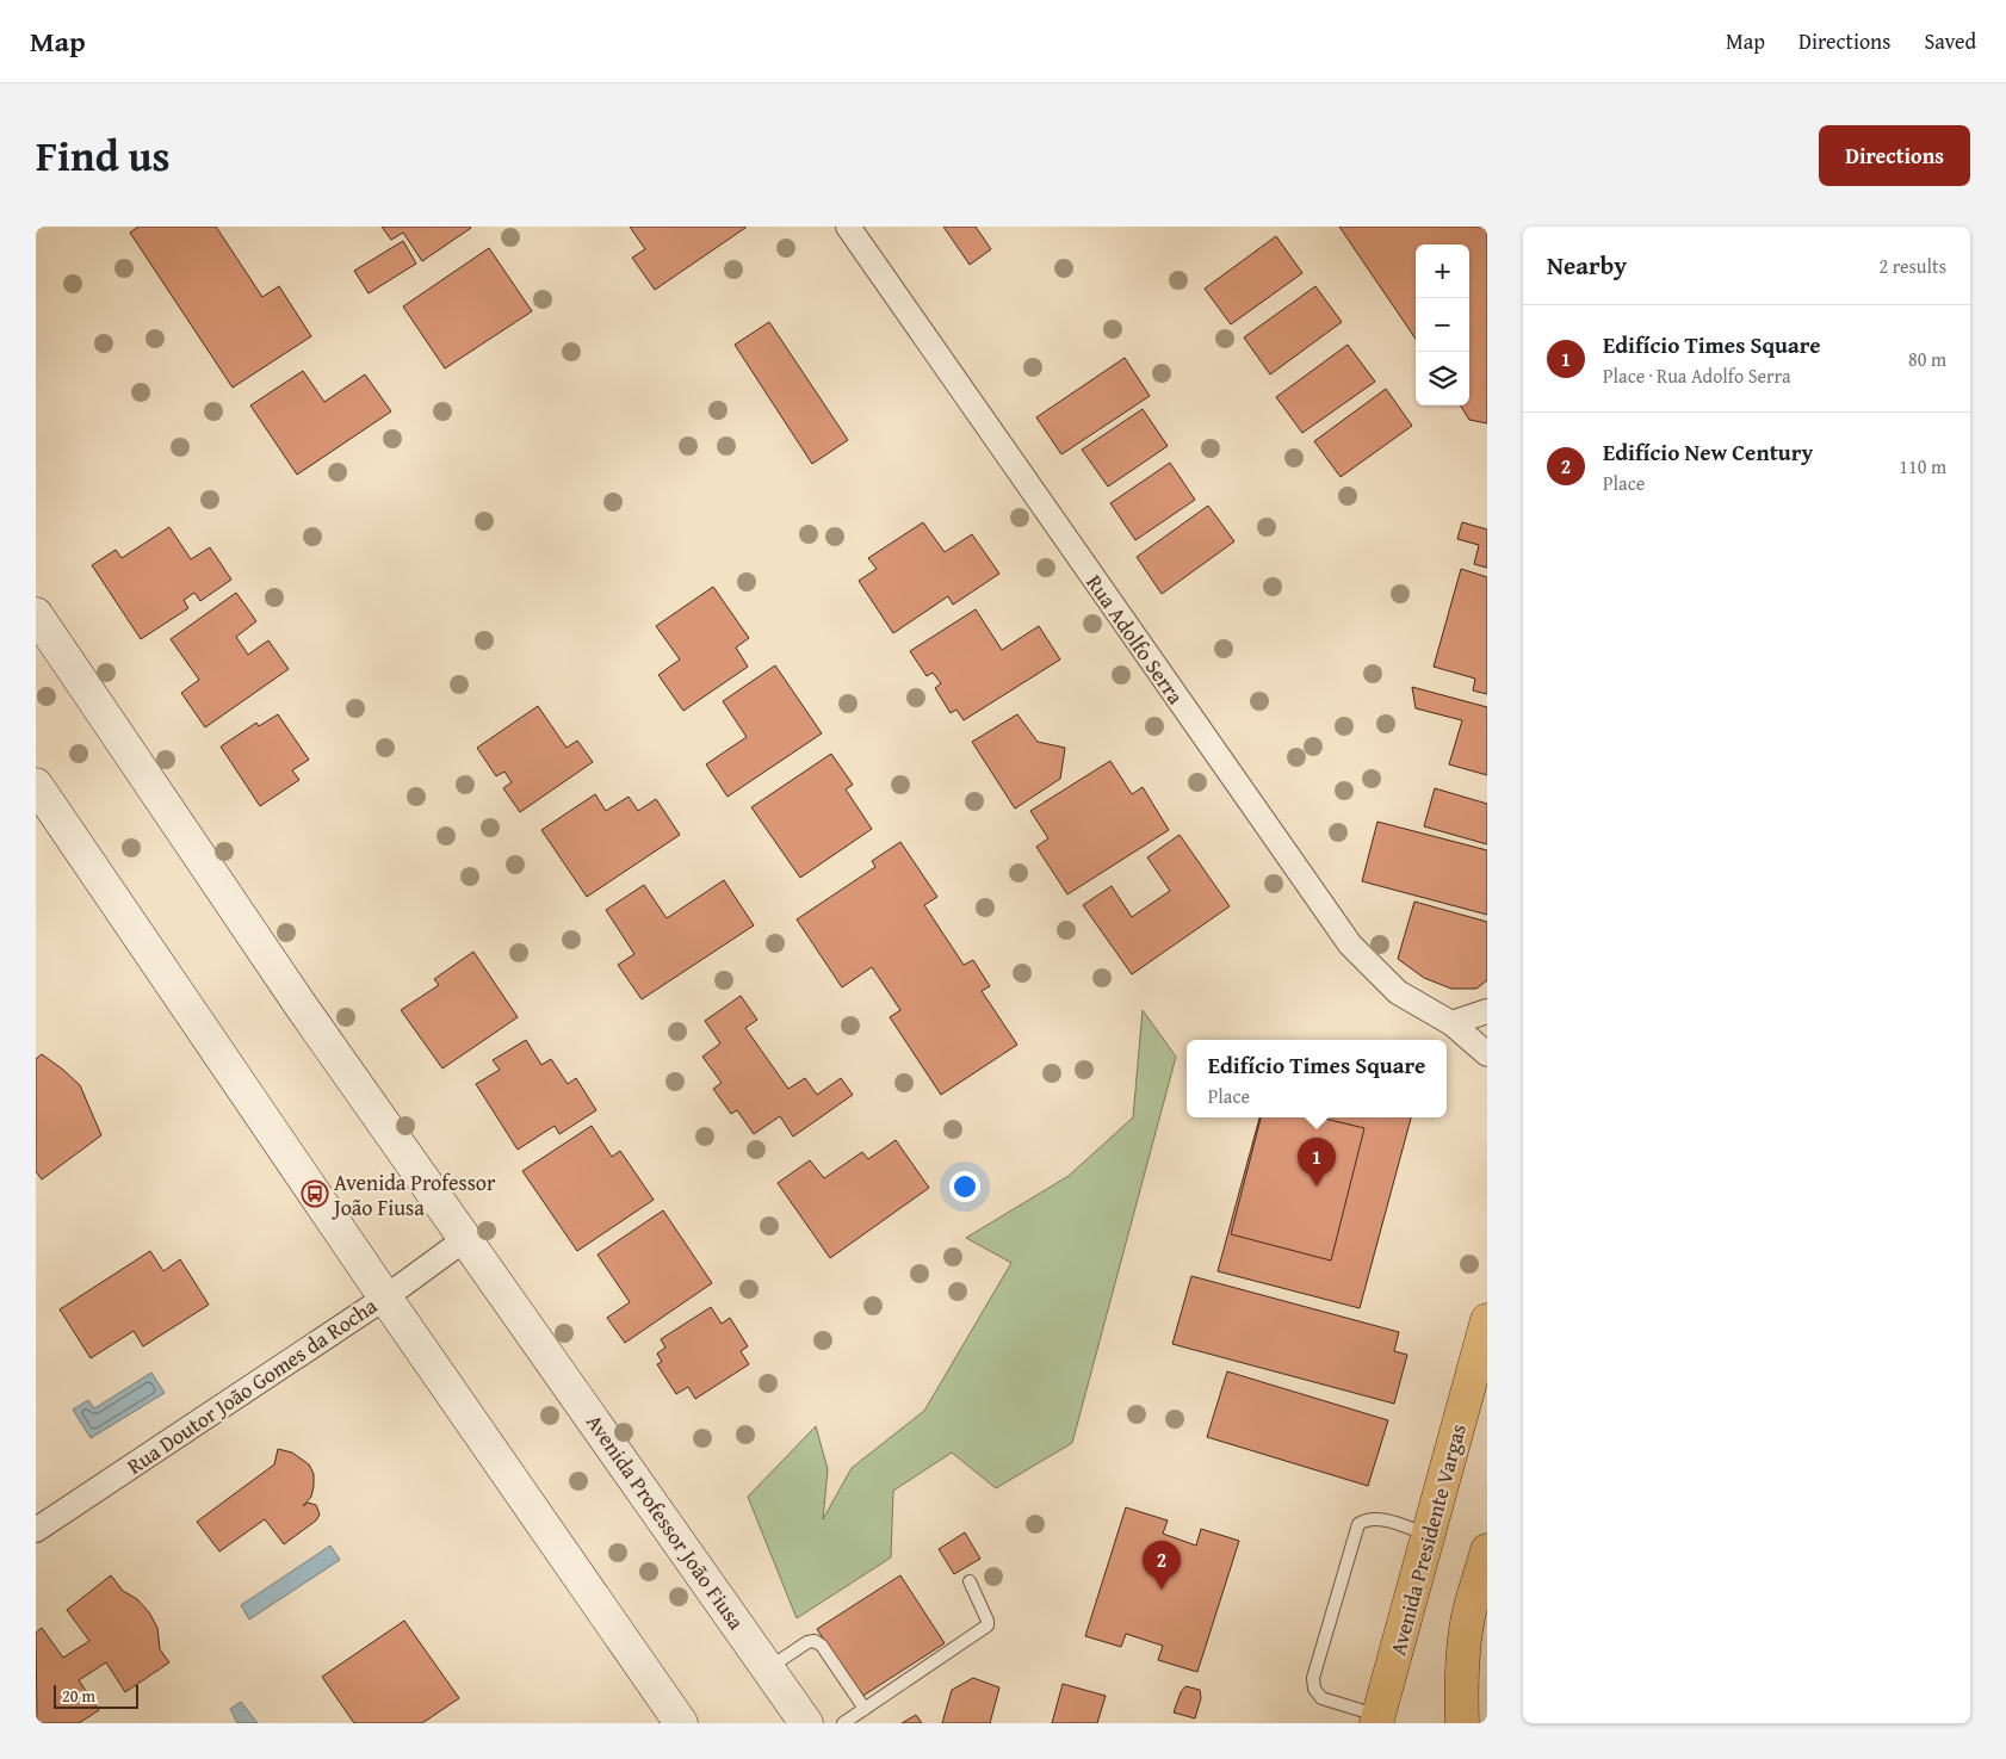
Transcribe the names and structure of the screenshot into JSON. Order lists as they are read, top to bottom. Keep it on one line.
{"streets":{"main road":["Avenida Professor João Fiusa","Avenida Presidente Vargas"],"street":["Rua Adolfo Serra","Rua Doutor João Gomes da Rocha"]},"crossings":[["Rua Doutor João Gomes da Rocha","Avenida Professor João Fiusa"]],"places":{"bus stop":["Avenida Professor João Fiusa"]},"scale_bar":"20 m","page":{"header":"Map","nav":["Map","Directions","Saved"],"title":"Find us","buttons":"Directions","heading":["Nearby","2 results"],"map_buttons":["+","−"],"list":[{"mark":"1","name":"Edifício Times Square","note":"Place · Rua Adolfo Serra","value":"80 m"},{"mark":"2","name":"Edifício New Century","note":"Place","value":"110 m"}],"popup":["Edifício Times Square","Place"],"pins":["1","2"],"scale":"20 m"}}
